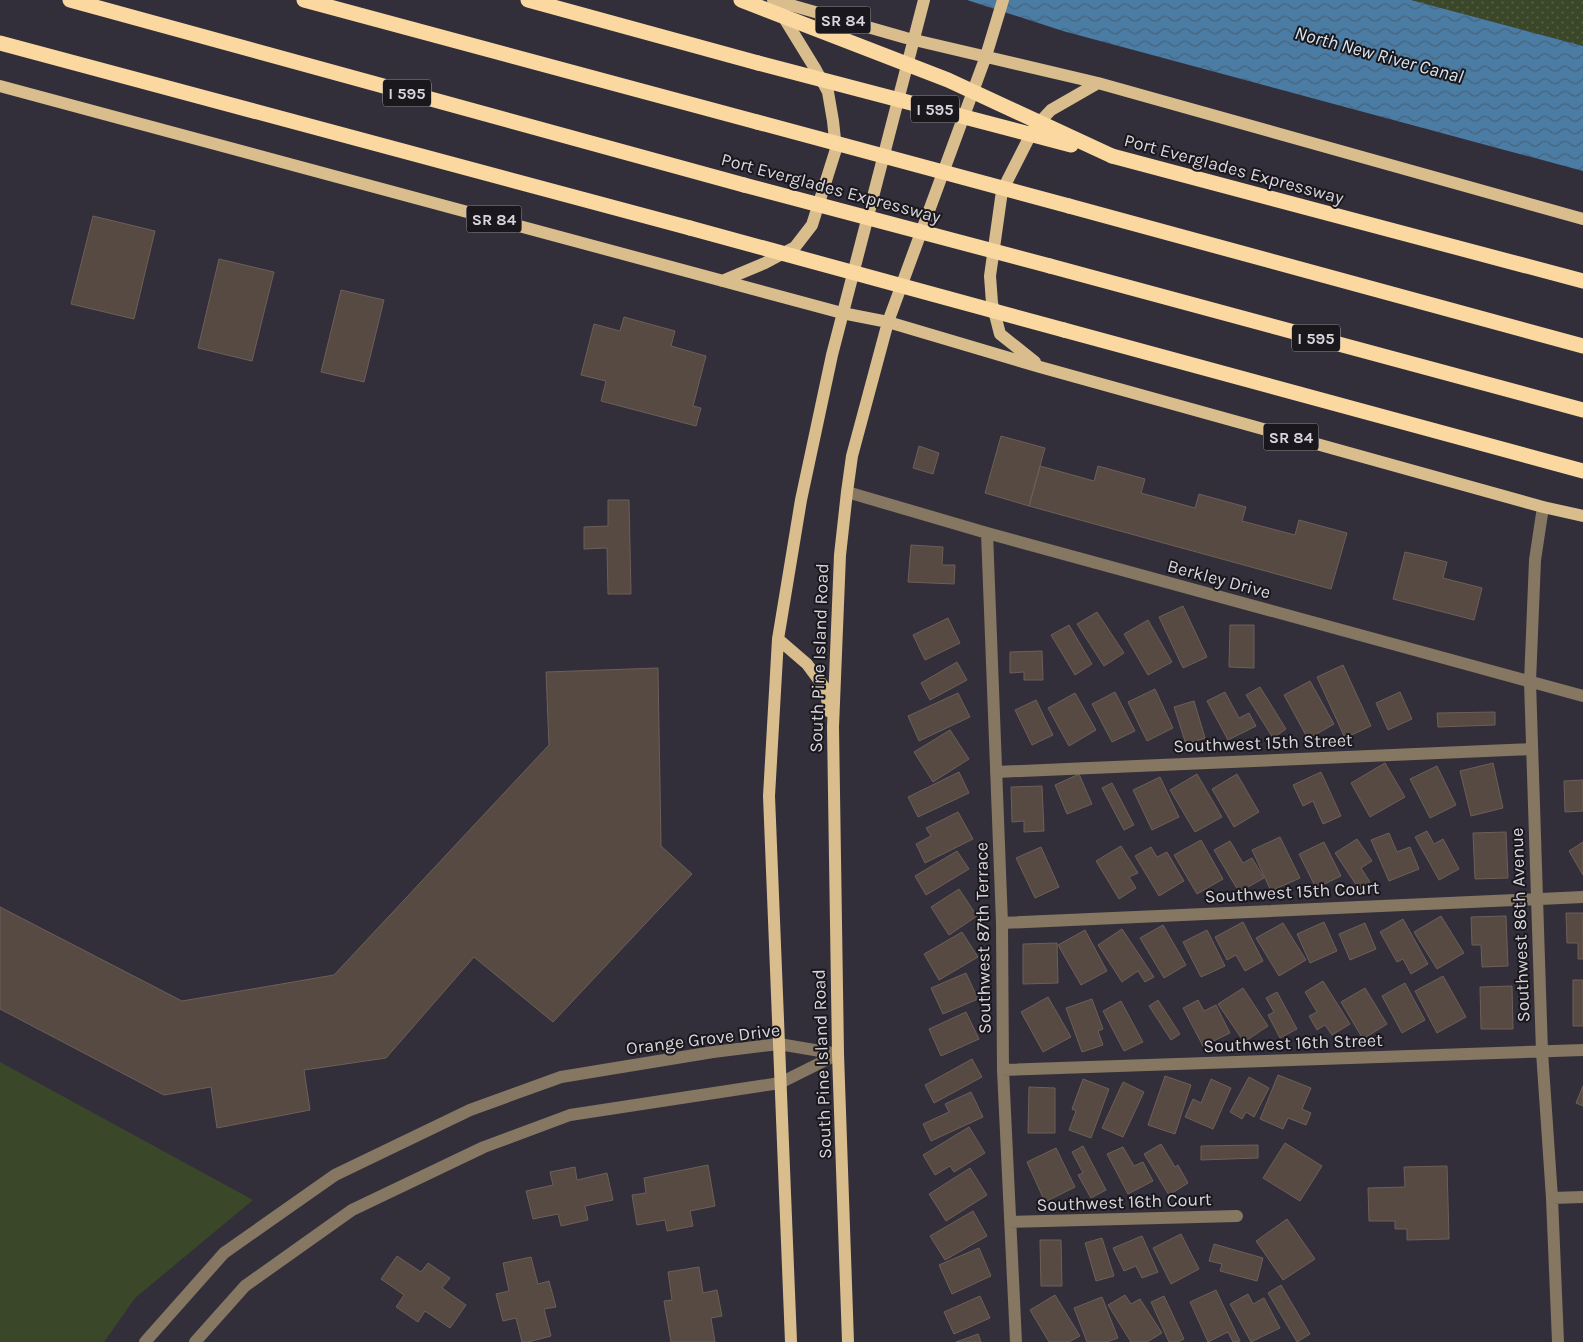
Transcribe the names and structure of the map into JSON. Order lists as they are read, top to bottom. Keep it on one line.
{"streets":{"highway":["I 595","Port Everglades Expressway"],"main road":["SR 84","South Pine Island Road"],"street":["Berkley Drive","Southwest 15th Street","Southwest 15th Court","Southwest 86th Avenue","Southwest 87th Terrace","Orange Grove Drive","Southwest 16th Street","Southwest 16th Court"]},"crossings":[["SR 84","South Pine Island Road"],["SR 84","Southwest 86th Avenue"],["Berkley Drive","South Pine Island Road"],["Berkley Drive","Southwest 86th Avenue"],["Berkley Drive","Southwest 87th Terrace"],["South Pine Island Road","Orange Grove Drive"],["Southwest 15th Street","Southwest 86th Avenue"],["Southwest 15th Street","Southwest 87th Terrace"],["Southwest 15th Court","Southwest 86th Avenue"],["Southwest 15th Court","Southwest 87th Terrace"],["Southwest 86th Avenue","Southwest 16th Street"],["Southwest 87th Terrace","Southwest 16th Street"],["Southwest 87th Terrace","Southwest 16th Court"]],"water":["North New River Canal"]}
